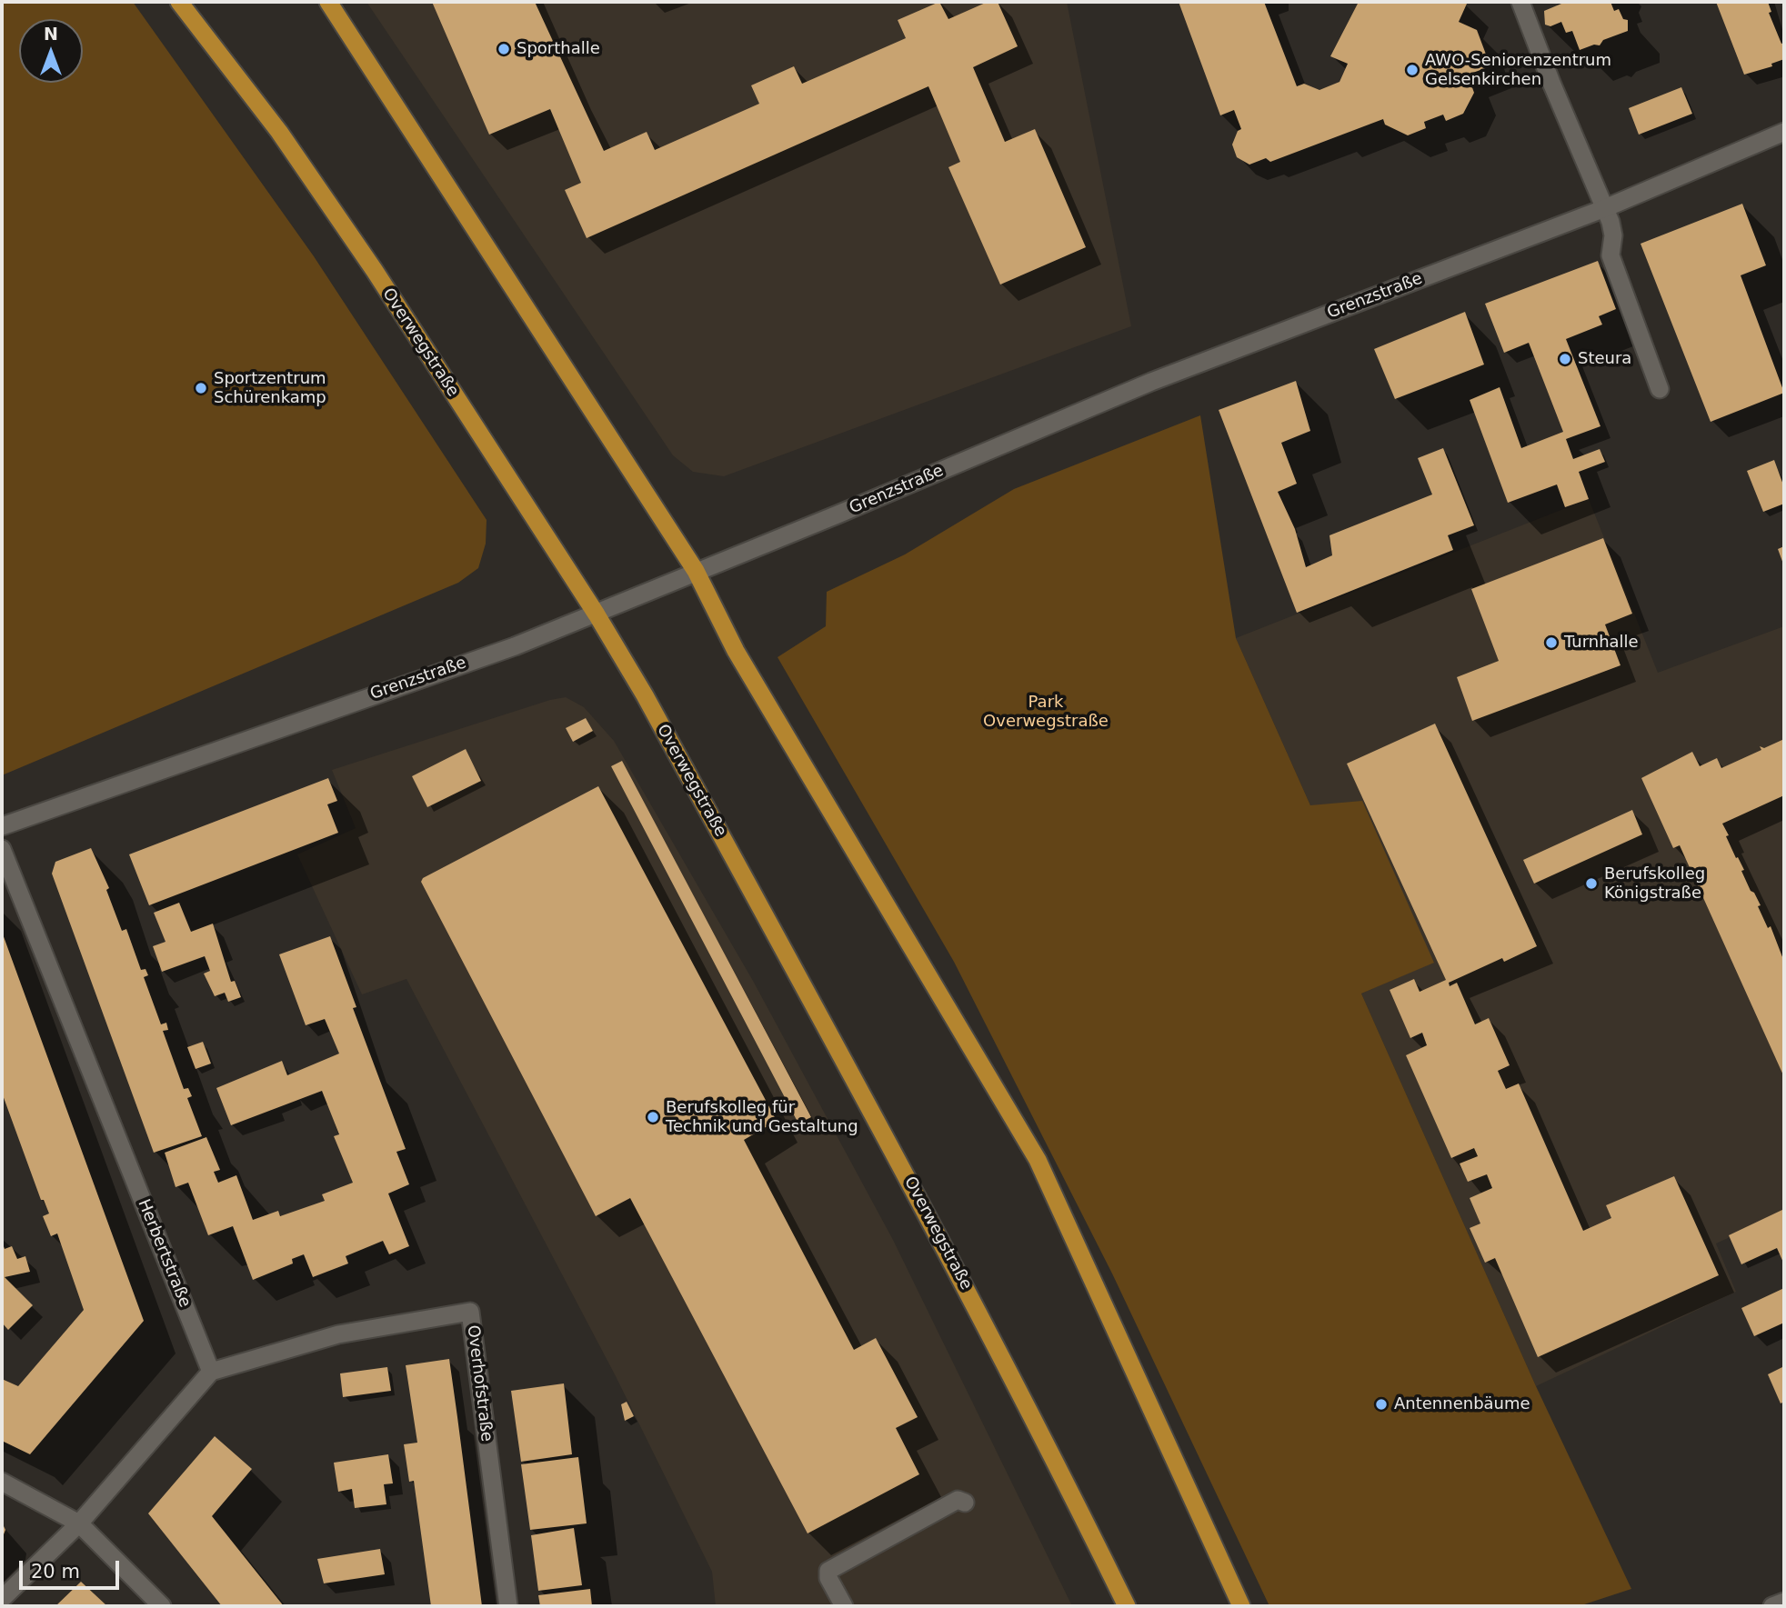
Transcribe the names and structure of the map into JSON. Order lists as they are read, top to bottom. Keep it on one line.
{"streets":{"main road":["Overwegstraße"],"street":["Grenzstraße","Herbertstraße","Overhofstraße"]},"crossings":[["Grenzstraße","Overwegstraße"],["Herbertstraße","Overhofstraße"]],"parks":["Park Overwegstraße"],"places":["Sporthalle","AWO-Seniorenzentrum Gelsenkirchen","Steura","Sportzentrum Schürenkamp","Turnhalle","Berufskolleg Königstraße","Berufskolleg für Technik und Gestaltung","Antennenbäume"],"scale_bar":"20 m","north":"top"}
